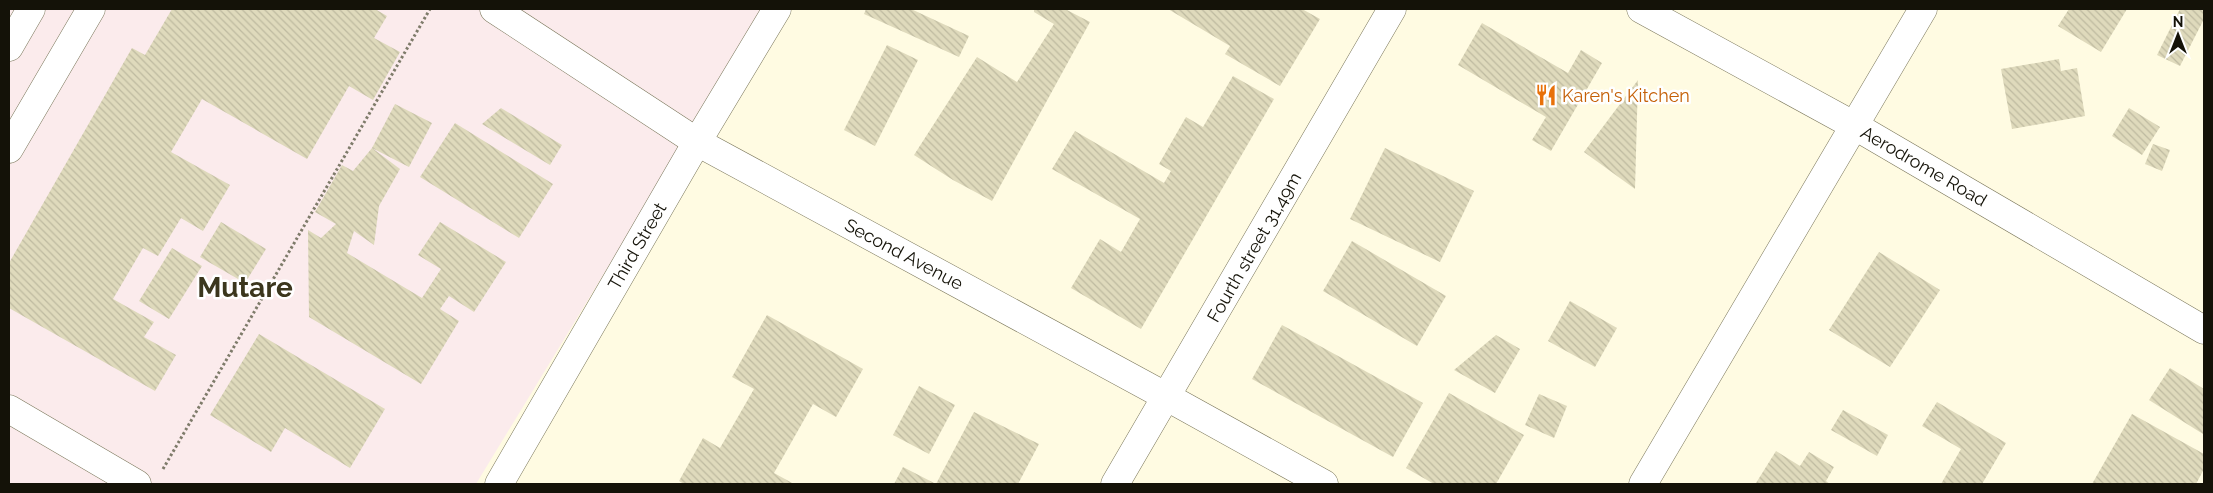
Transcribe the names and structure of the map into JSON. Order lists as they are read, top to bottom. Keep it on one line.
{"streets":{"street":["Aerodrome Road","Third Street","Fourth street 31,49m","Second Avenue"]},"crossings":[["Third Street","Second Avenue"],["Fourth street 31,49m","Second Avenue"]],"districts":["Mutare"],"places":{"restaurant":["Karen's Kitchen"]},"north":"top"}
